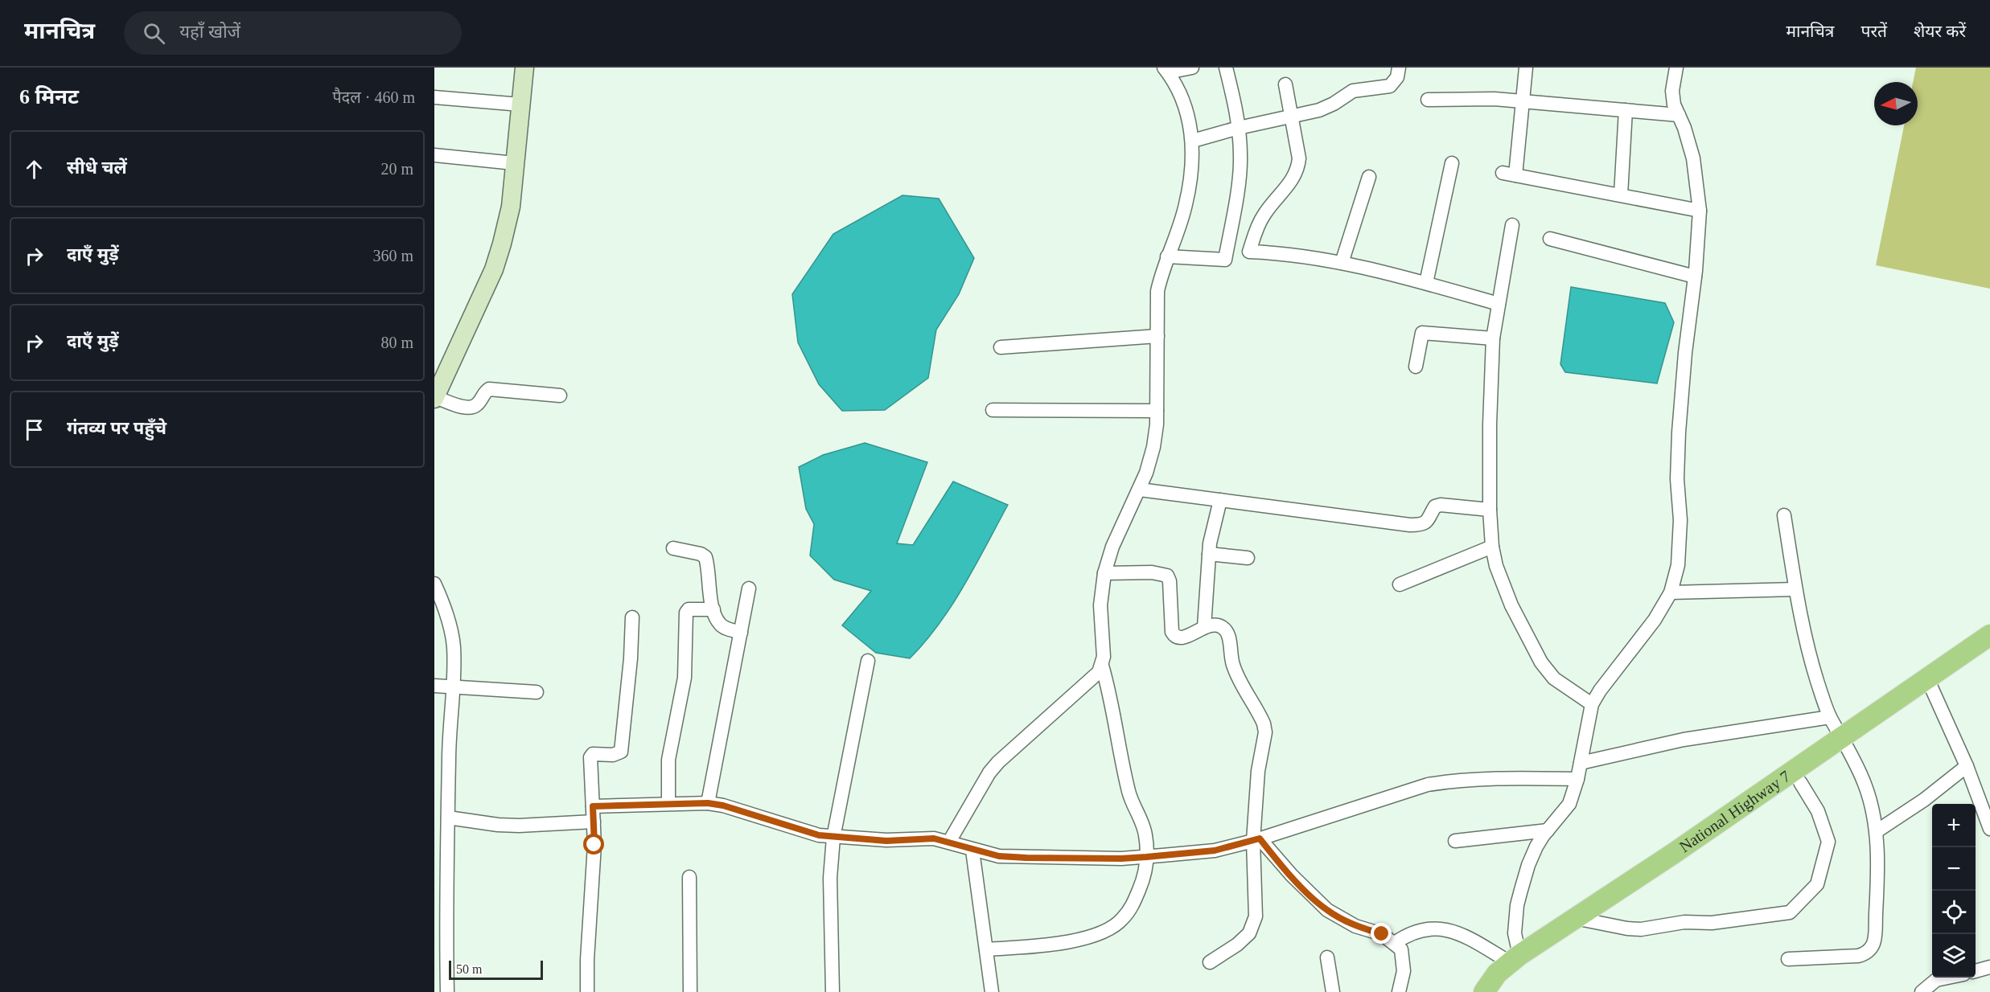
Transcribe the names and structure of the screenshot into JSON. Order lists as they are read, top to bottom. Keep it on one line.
{"streets":{"main road":["National Highway 7"]},"scale_bar":"50 m","north":"left","page":{"header":"मानचित्र","search":"यहाँ खोजें","nav":["मानचित्र","परतें","शेयर करें"],"heading":["6 मिनट","पैदल · 460 m"],"list":[["सीधे चलें","20 m"],["दाएँ मुड़ें","360 m"],["दाएँ मुड़ें","80 m"],"गंतव्य पर पहुँचे"],"map_buttons":["+","−"],"scale":"50 m"}}
